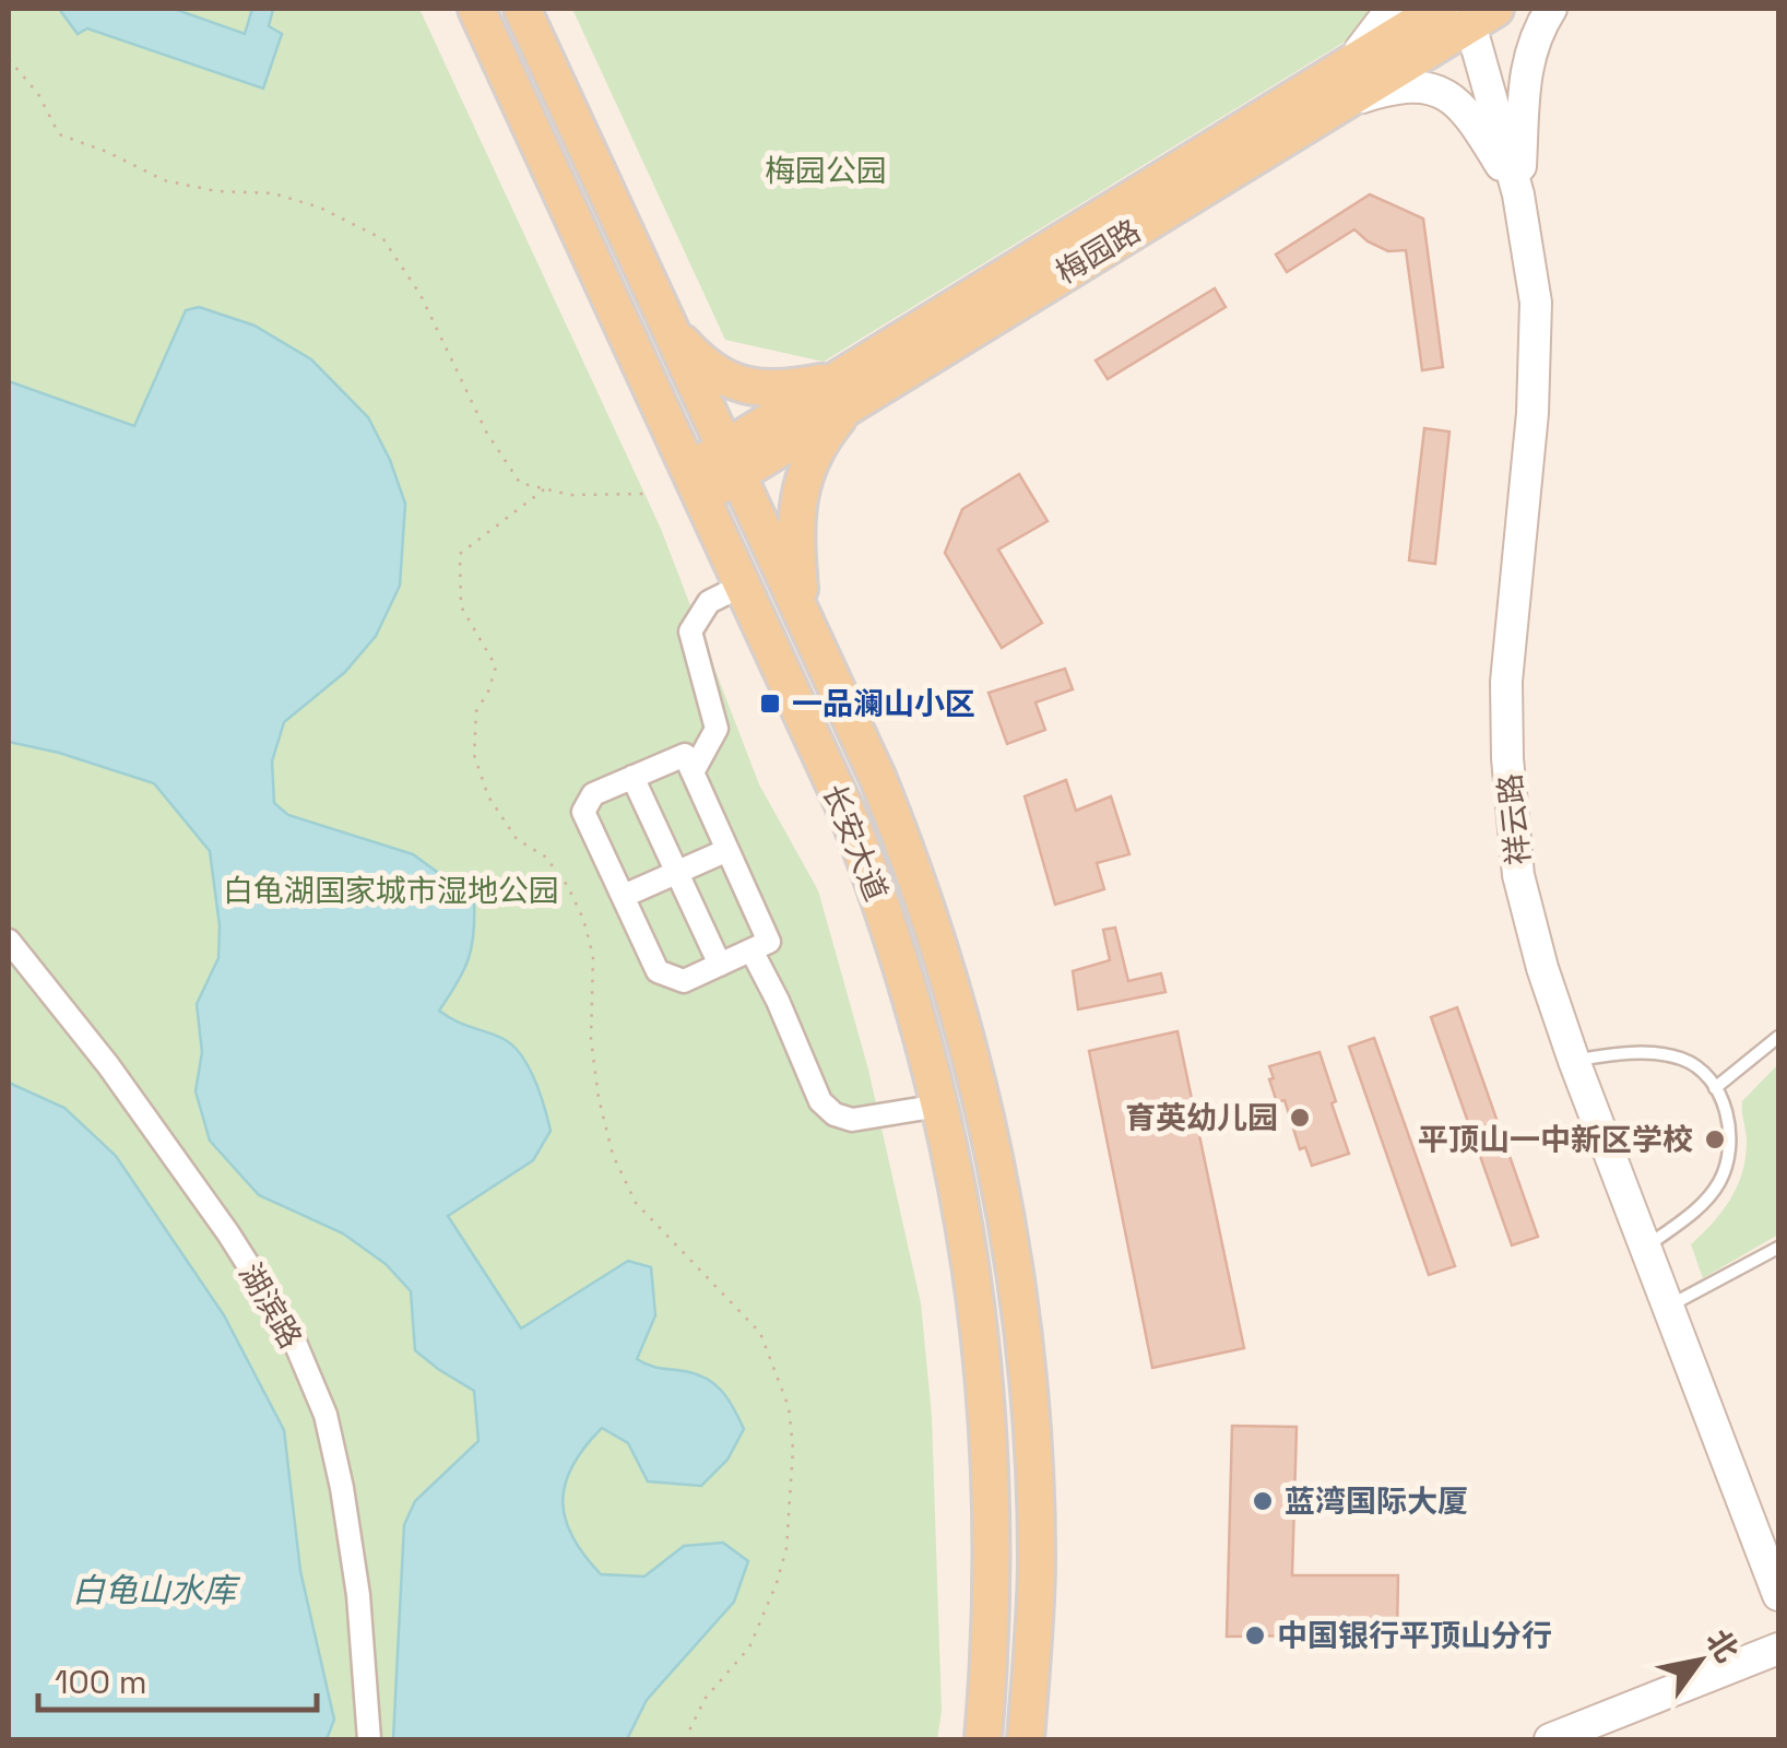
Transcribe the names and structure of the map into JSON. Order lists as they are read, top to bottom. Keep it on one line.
{"streets":{"main road":["梅园路","祥云路","长安大道"],"street":["湖滨路"]},"crossings":[["梅园路","祥云路"],["梅园路","长安大道"]],"water":["白龟山水库"],"parks":["梅园公园","白龟湖国家城市湿地公园"],"places":{"transit":["一品澜山小区"],"other":["育英幼儿园","平顶山一中新区学校","蓝湾国际大厦","中国银行平顶山分行"]},"scale_bar":"100 m","north":"top right"}
